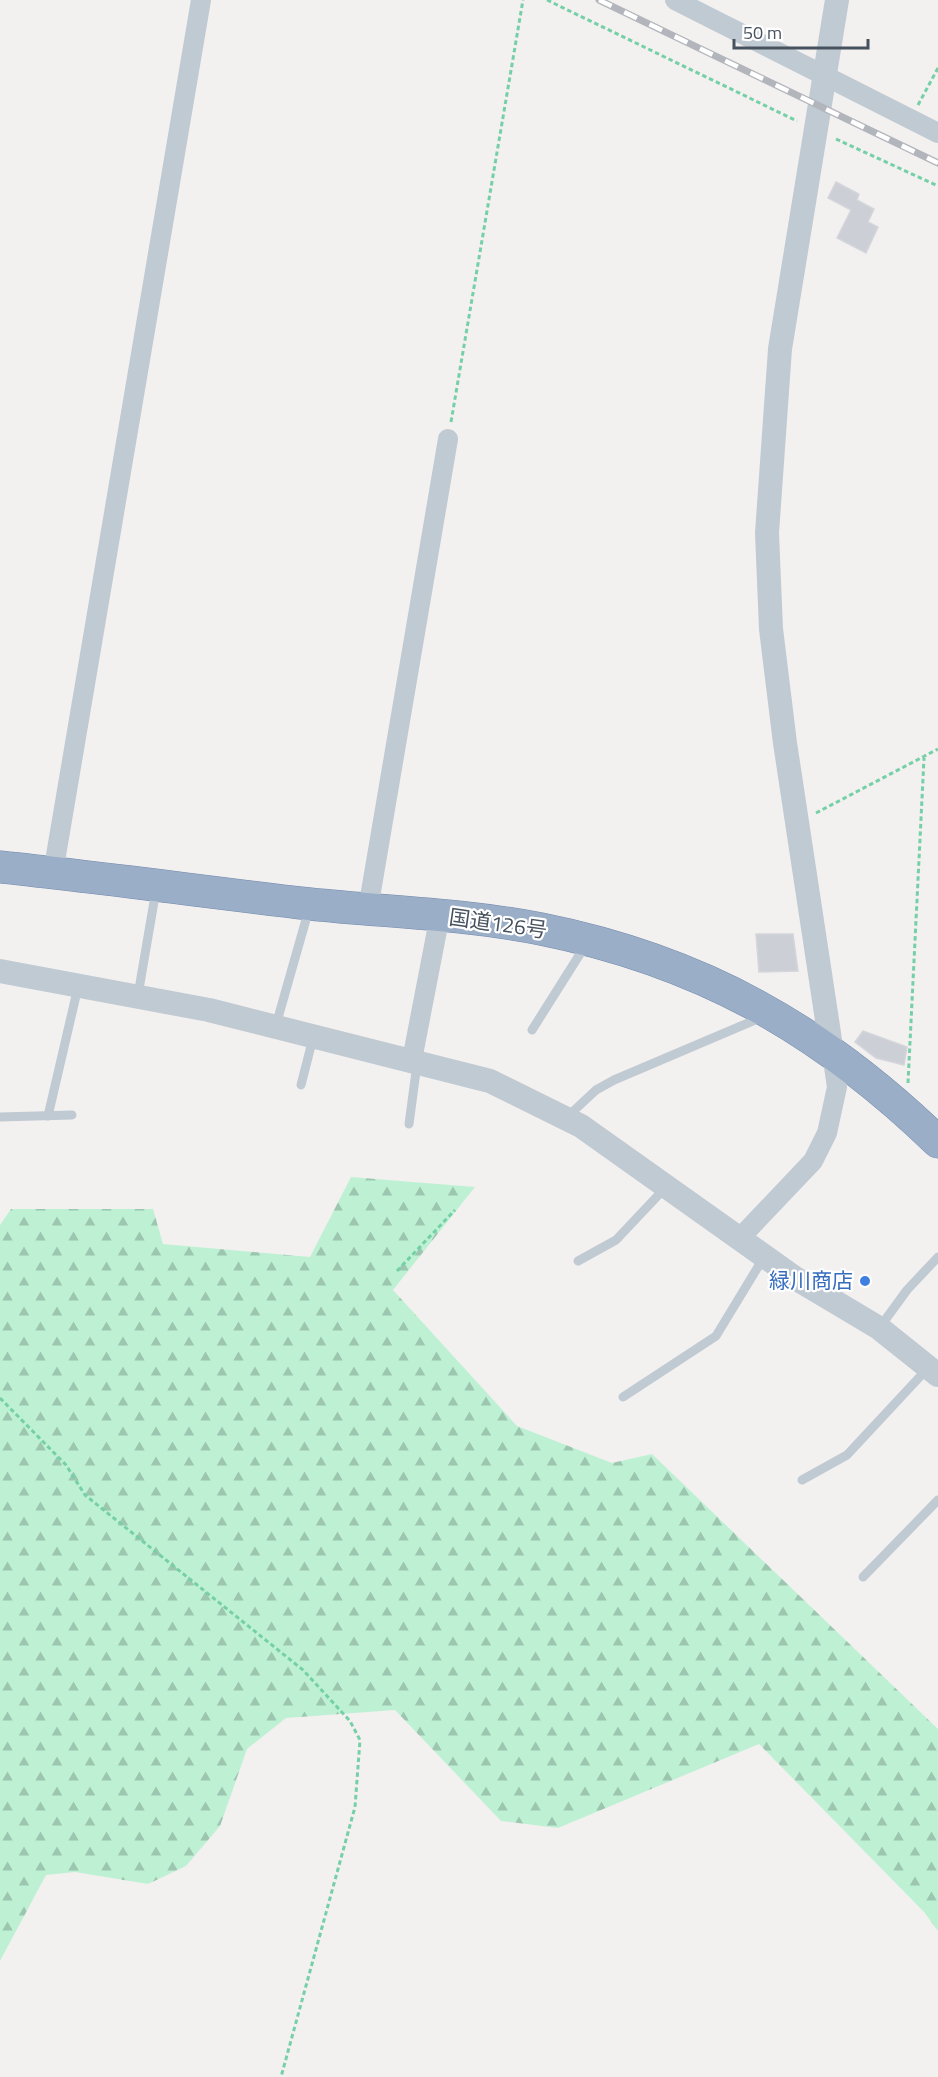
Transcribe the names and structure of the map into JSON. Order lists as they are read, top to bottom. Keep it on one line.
{"streets":{"highway":["国道126号"]},"places":["緑川商店"],"scale_bar":"50 m"}
